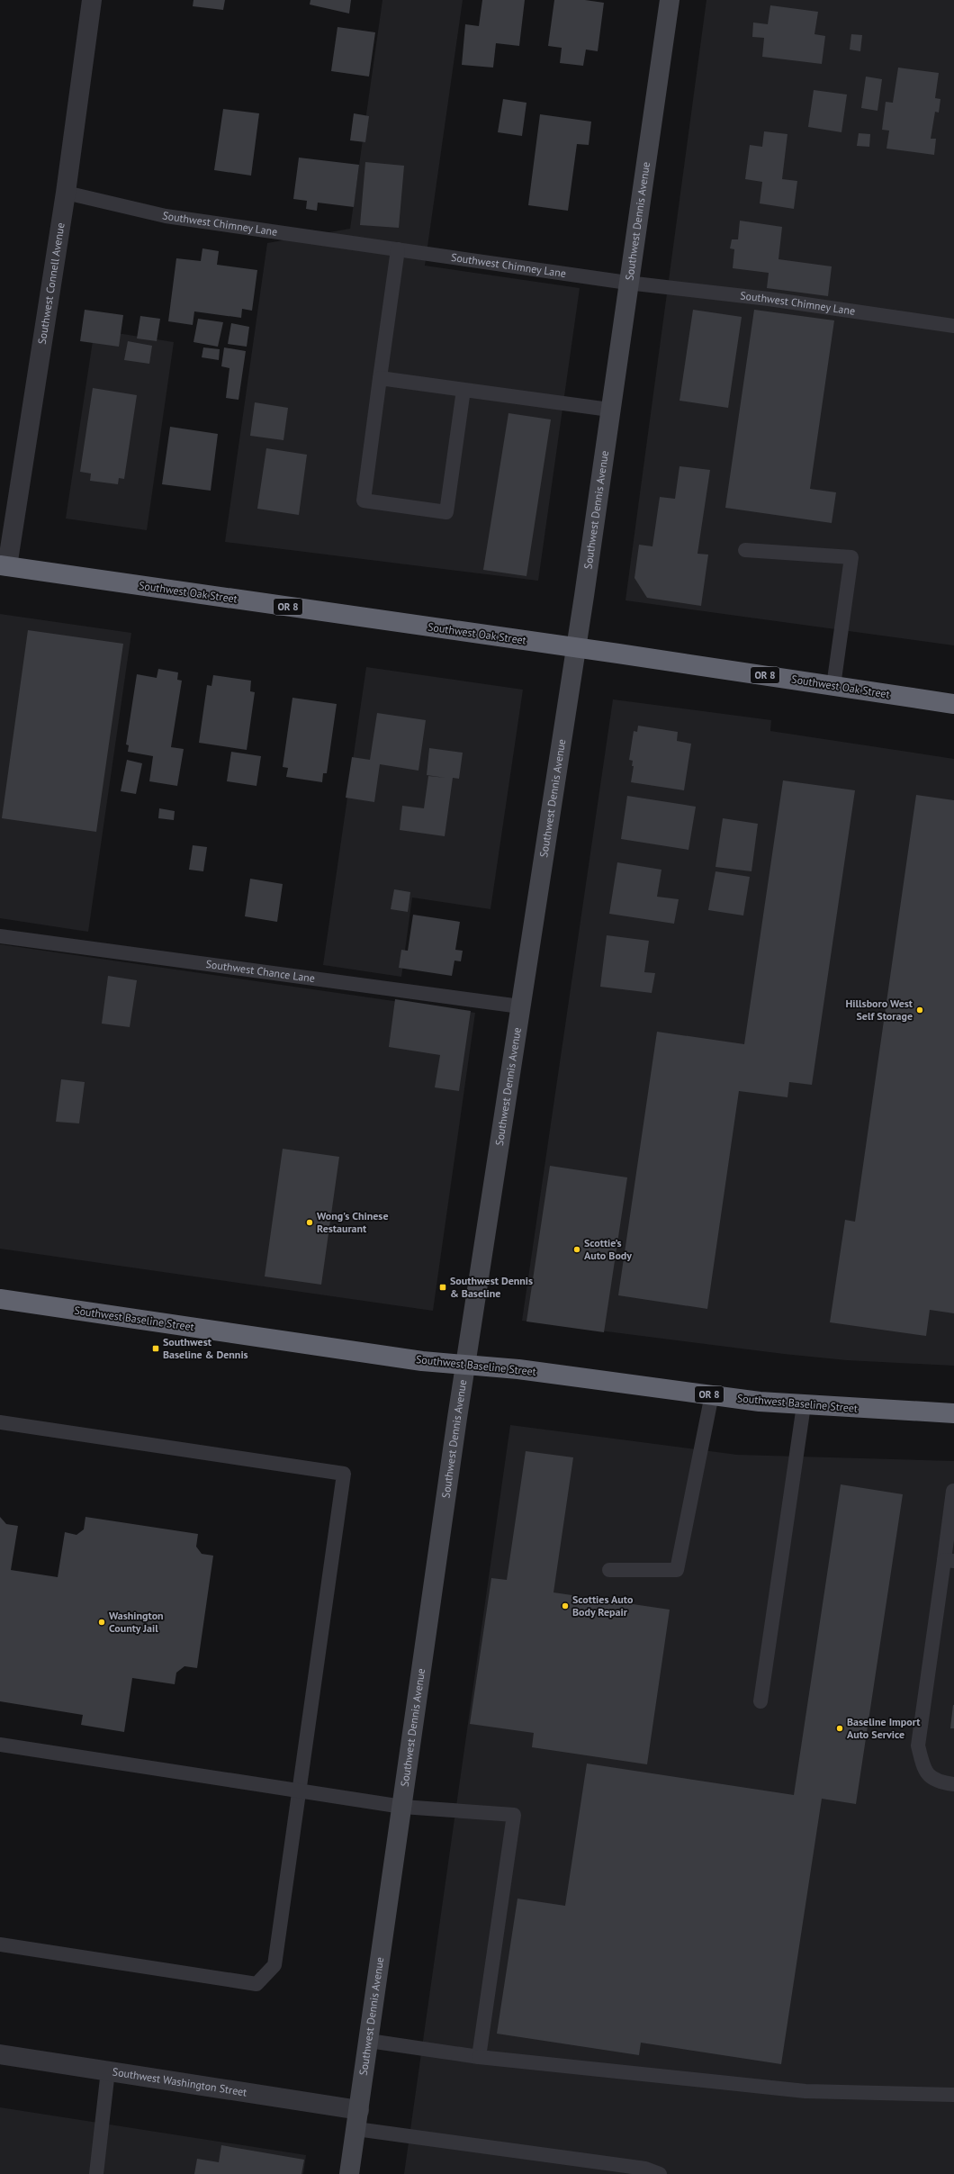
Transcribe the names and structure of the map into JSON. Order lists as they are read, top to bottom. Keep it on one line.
{"streets":{"highway":["Southwest Oak Street","OR 8","Southwest Baseline Street"],"street":["Southwest Dennis Avenue","Southwest Connell Avenue","Southwest Washington Street"],"lane":["Southwest Chimney Lane","Southwest Chance Lane"]},"crossings":[["Southwest Dennis Avenue","Southwest Chimney Lane"],["Southwest Dennis Avenue","Southwest Oak Street"],["Southwest Dennis Avenue","Southwest Chance Lane"],["Southwest Dennis Avenue","Southwest Baseline Street"],["Southwest Dennis Avenue","Southwest Washington Street"],["Southwest Chimney Lane","Southwest Connell Avenue"],["Southwest Connell Avenue","Southwest Oak Street"]],"places":{"other":["Hillsboro West Self Storage","Wong's Chinese Restaurant","Scottie’s Auto Body","Scotties Auto Body Repair","Washington County Jail","Baseline Import Auto Service"],"transit":["Southwest Dennis & Baseline","Southwest Baseline & Dennis"]}}
